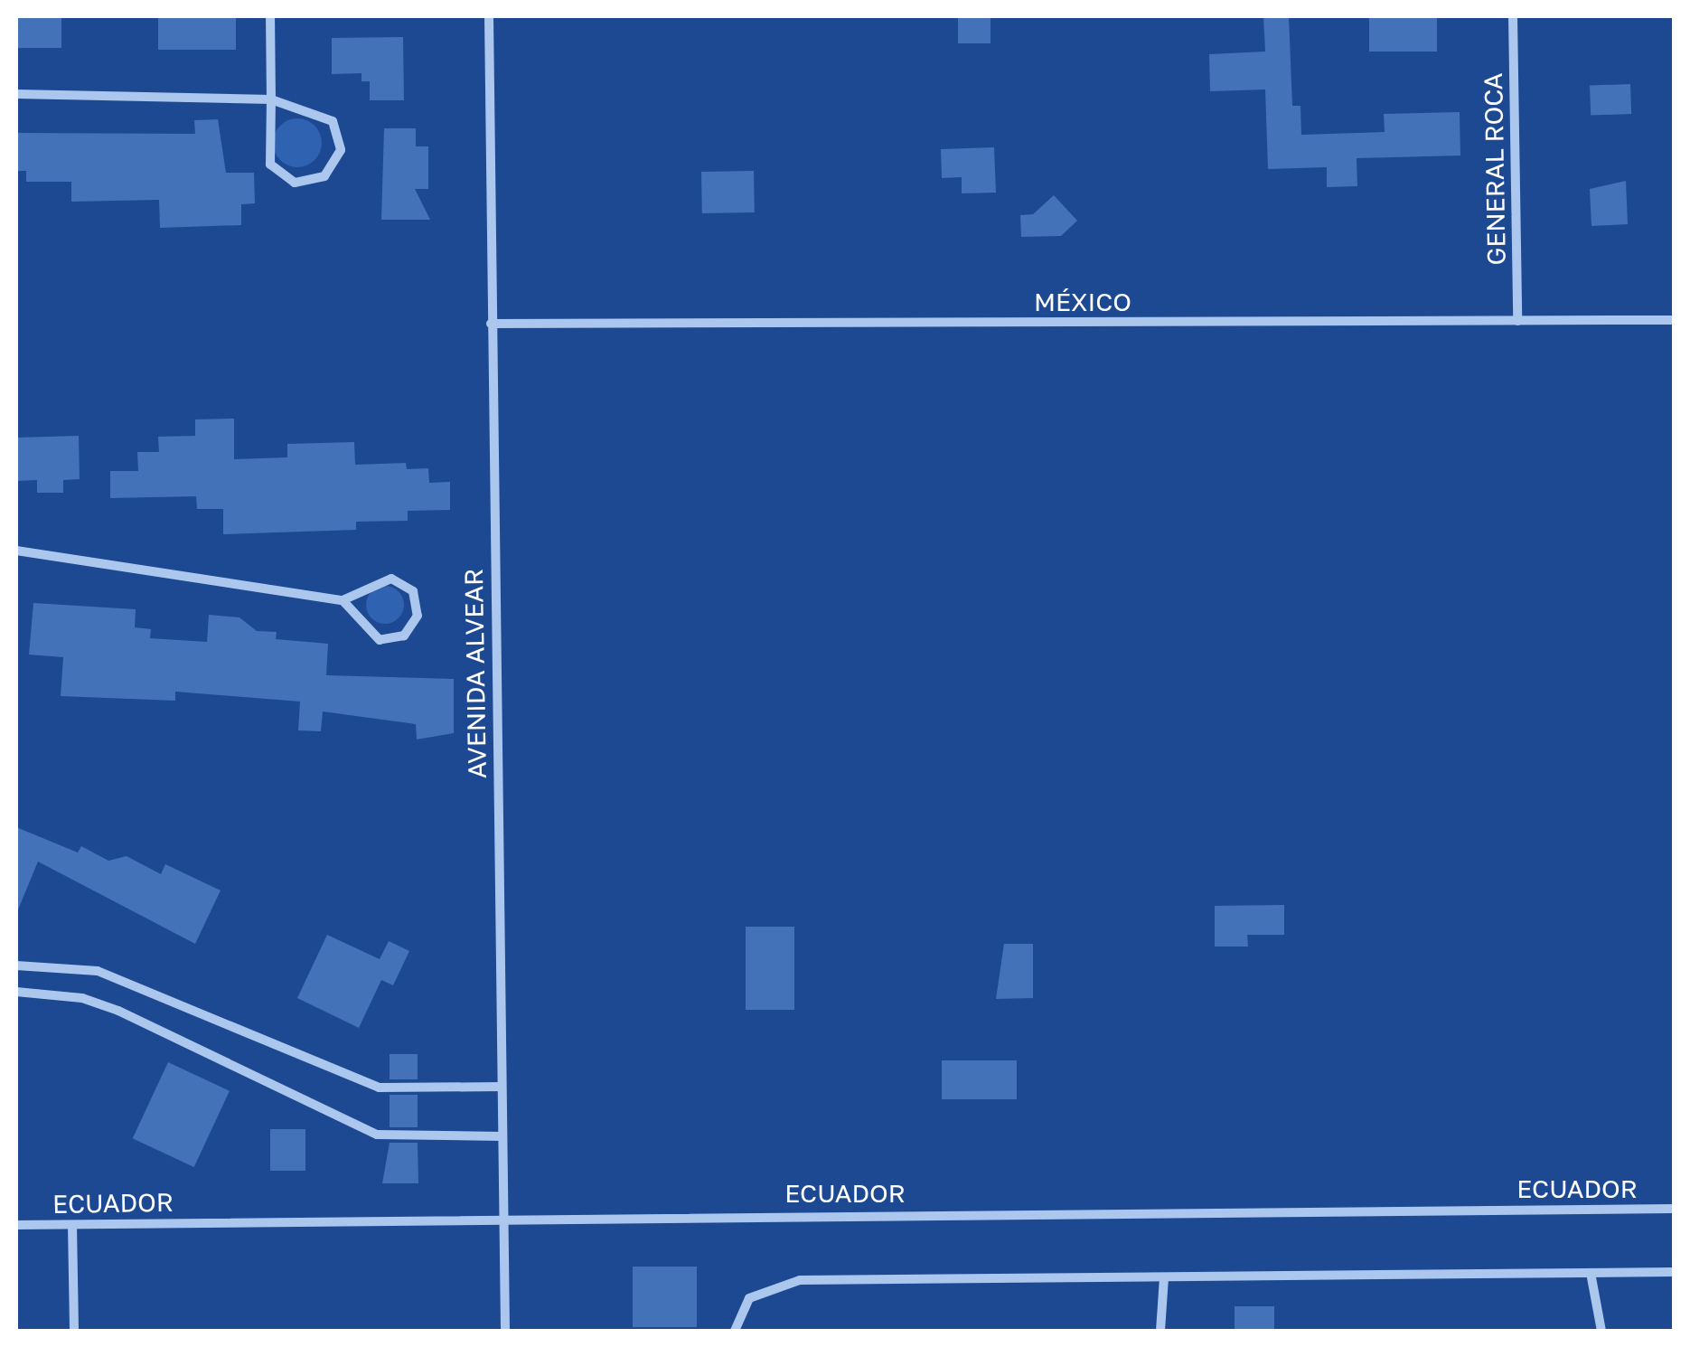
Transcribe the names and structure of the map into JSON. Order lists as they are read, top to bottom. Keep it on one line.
{"streets":{"street":["GENERAL ROCA","MÉXICO","AVENIDA ALVEAR","ECUADOR"]},"crossings":[["GENERAL ROCA","MÉXICO"],["MÉXICO","AVENIDA ALVEAR"],["AVENIDA ALVEAR","ECUADOR"]]}
